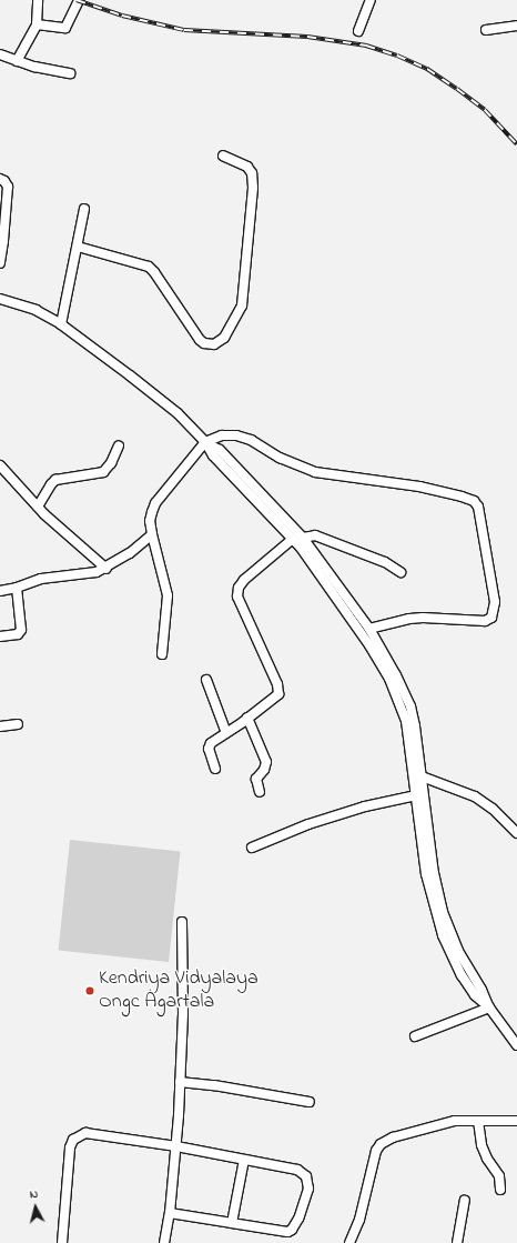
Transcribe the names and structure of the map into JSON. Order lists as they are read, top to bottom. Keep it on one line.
{"places":["Kendriya Vidyalaya Ongc Agartala"],"north":"top"}
